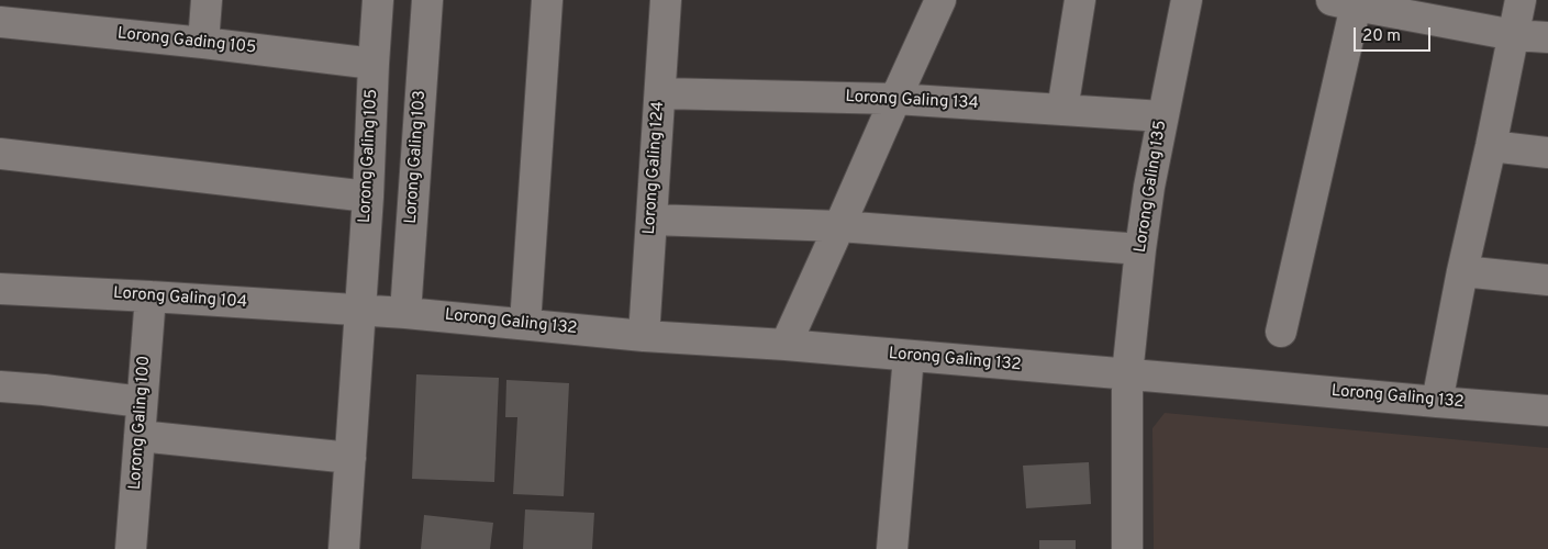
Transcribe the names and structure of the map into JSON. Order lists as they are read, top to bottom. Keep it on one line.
{"streets":{"street":["Lorong Gading 105","Lorong Galing 134","Lorong Galing 105","Lorong Galing 103","Lorong Galing 124","Lorong Galing 135","Lorong Galing 104","Lorong Galing 132","Lorong Galing 100"]},"crossings":[["Lorong Gading 105","Lorong Galing 105"],["Lorong Galing 134","Lorong Galing 124"],["Lorong Galing 134","Lorong Galing 135"],["Lorong Galing 105","Lorong Galing 104"],["Lorong Galing 105","Lorong Galing 132"],["Lorong Galing 103","Lorong Galing 132"],["Lorong Galing 124","Lorong Galing 132"],["Lorong Galing 135","Lorong Galing 132"],["Lorong Galing 104","Lorong Galing 132"],["Lorong Galing 104","Lorong Galing 100"]],"scale_bar":"20 m"}
